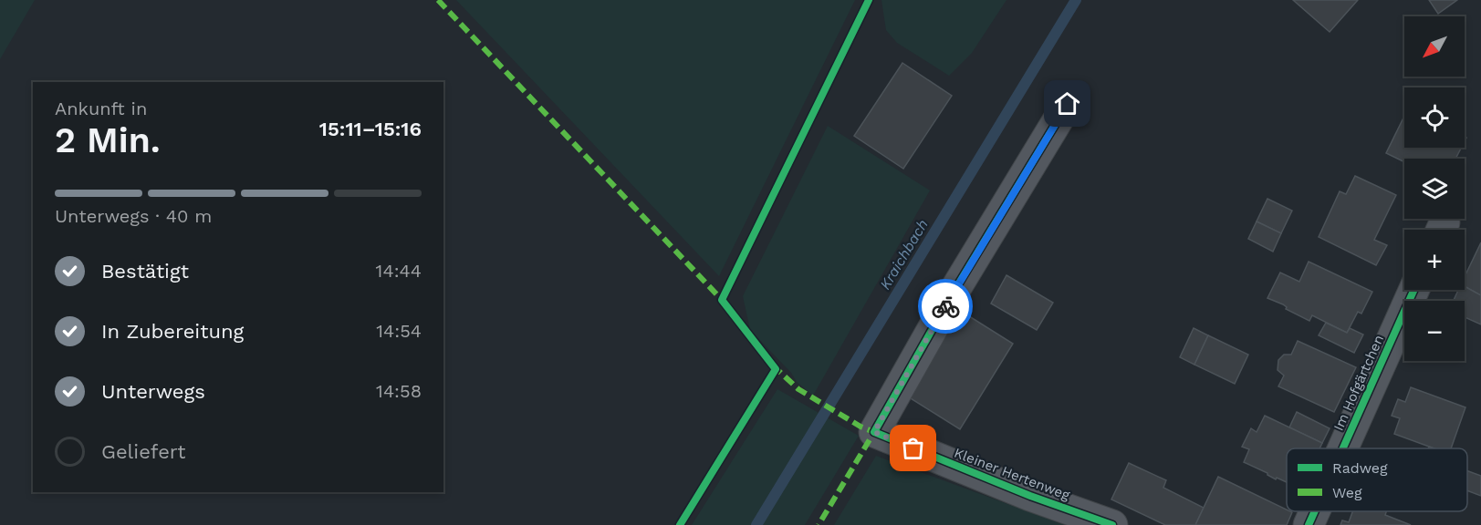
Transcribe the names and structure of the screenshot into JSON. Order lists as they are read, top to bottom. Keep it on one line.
{"streets":{"street":["Im Hofgärtchen","Kleiner Hertenweg"]},"water":["Kraichbach"],"legend":["Radweg","Weg"],"north":"bottom left","page":{"map_buttons":["+","−"],"heading":["2 Min.","Ankunft in","15:11–15:16"],"bar":"Unterwegs · 40 m","list":[["Bestätigt","14:44"],["In Zubereitung","14:54"],["Unterwegs","14:58"],"Geliefert"]}}
